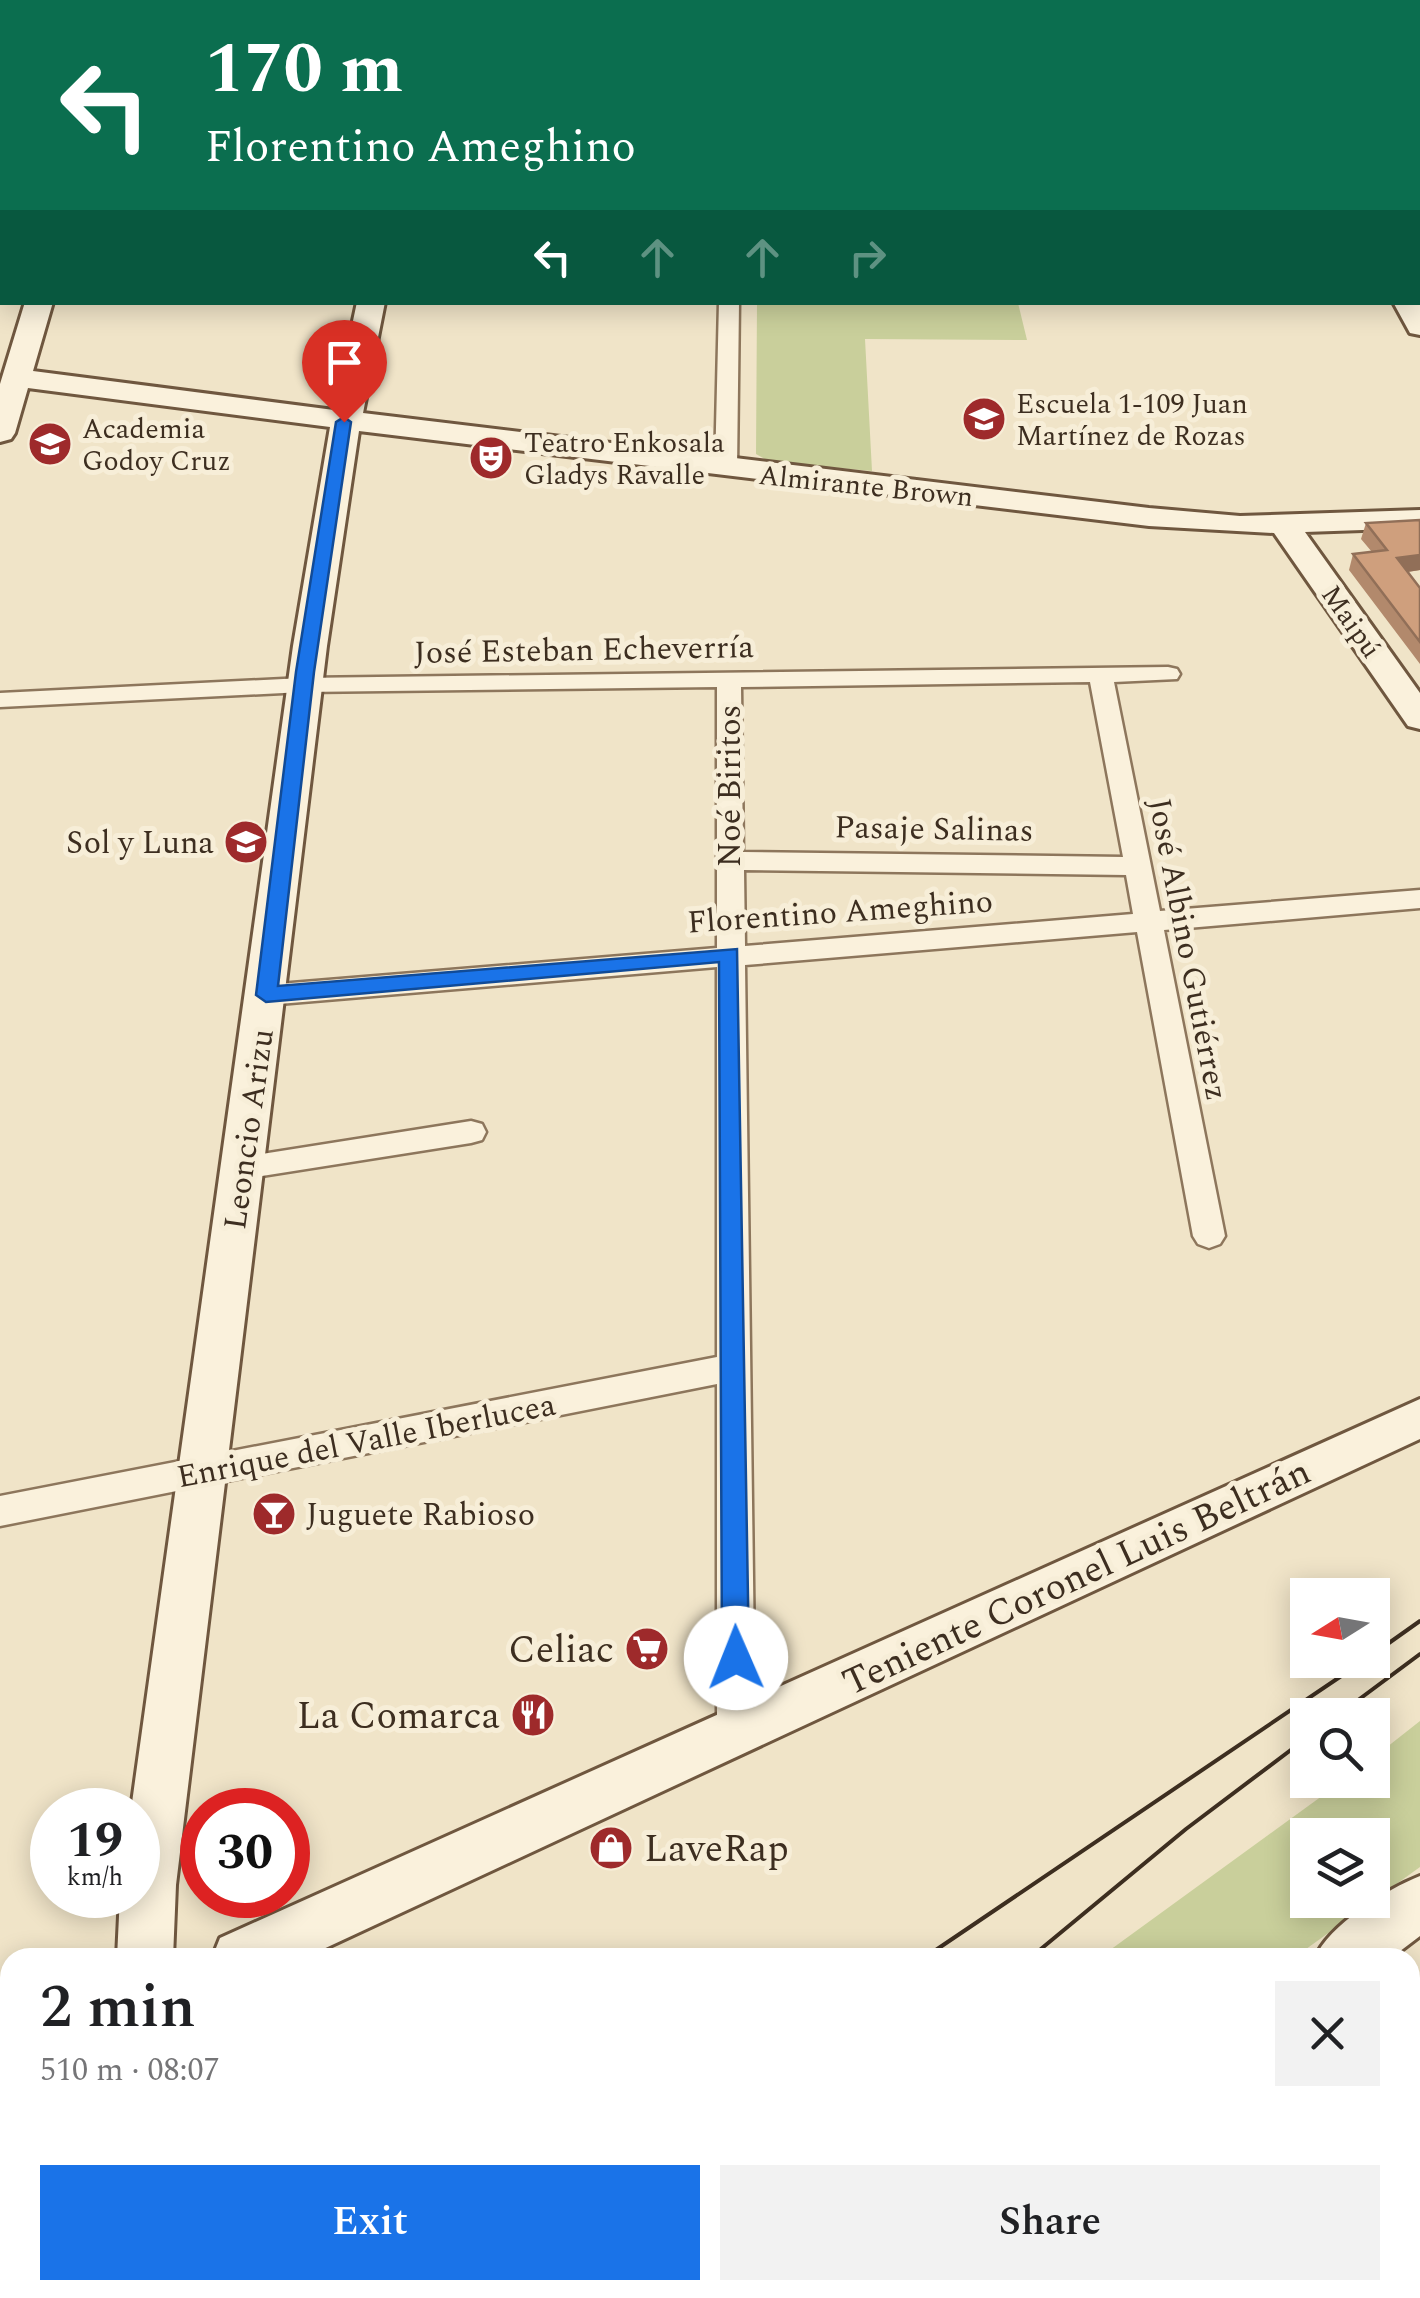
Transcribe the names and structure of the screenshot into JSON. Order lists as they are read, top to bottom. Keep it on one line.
{"streets":{"street":["Almirante Brown","Maipú","José Esteban Echeverría","Noé Biritos","Pasaje Salinas","Florentino Ameghino","José Albino Gutiérrez","Leoncio Arizu","Enrique del Valle Iberlucea","Teniente Coronel Luis Beltrán"]},"crossings":[["Almirante Brown","Maipú"],["Almirante Brown","Leoncio Arizu"],["José Esteban Echeverría","Noé Biritos"],["José Esteban Echeverría","José Albino Gutiérrez"],["José Esteban Echeverría","Leoncio Arizu"],["Noé Biritos","Pasaje Salinas"],["Noé Biritos","Florentino Ameghino"],["Noé Biritos","Enrique del Valle Iberlucea"],["Noé Biritos","Teniente Coronel Luis Beltrán"],["Pasaje Salinas","José Albino Gutiérrez"],["Florentino Ameghino","José Albino Gutiérrez"],["Florentino Ameghino","Leoncio Arizu"],["Leoncio Arizu","Enrique del Valle Iberlucea"]],"places":{"school or university":["Escuela 1-109 Juan Martínez de Rozas","Academia Godoy Cruz","Sol y Luna"],"theatre":["Teatro Enkosala Gladys Ravalle"],"bar":["Juguete Rabioso"],"supermarket":["Celiac"],"restaurant":["La Comarca"],"shop":["LaveRap"]},"north":"left","page":{"turn":["170 m","Florentino Ameghino"],"speed":"19 km/h","limit":"30","heading":["2 min","510 m · 08:07"],"buttons":["Exit","Share"]}}
